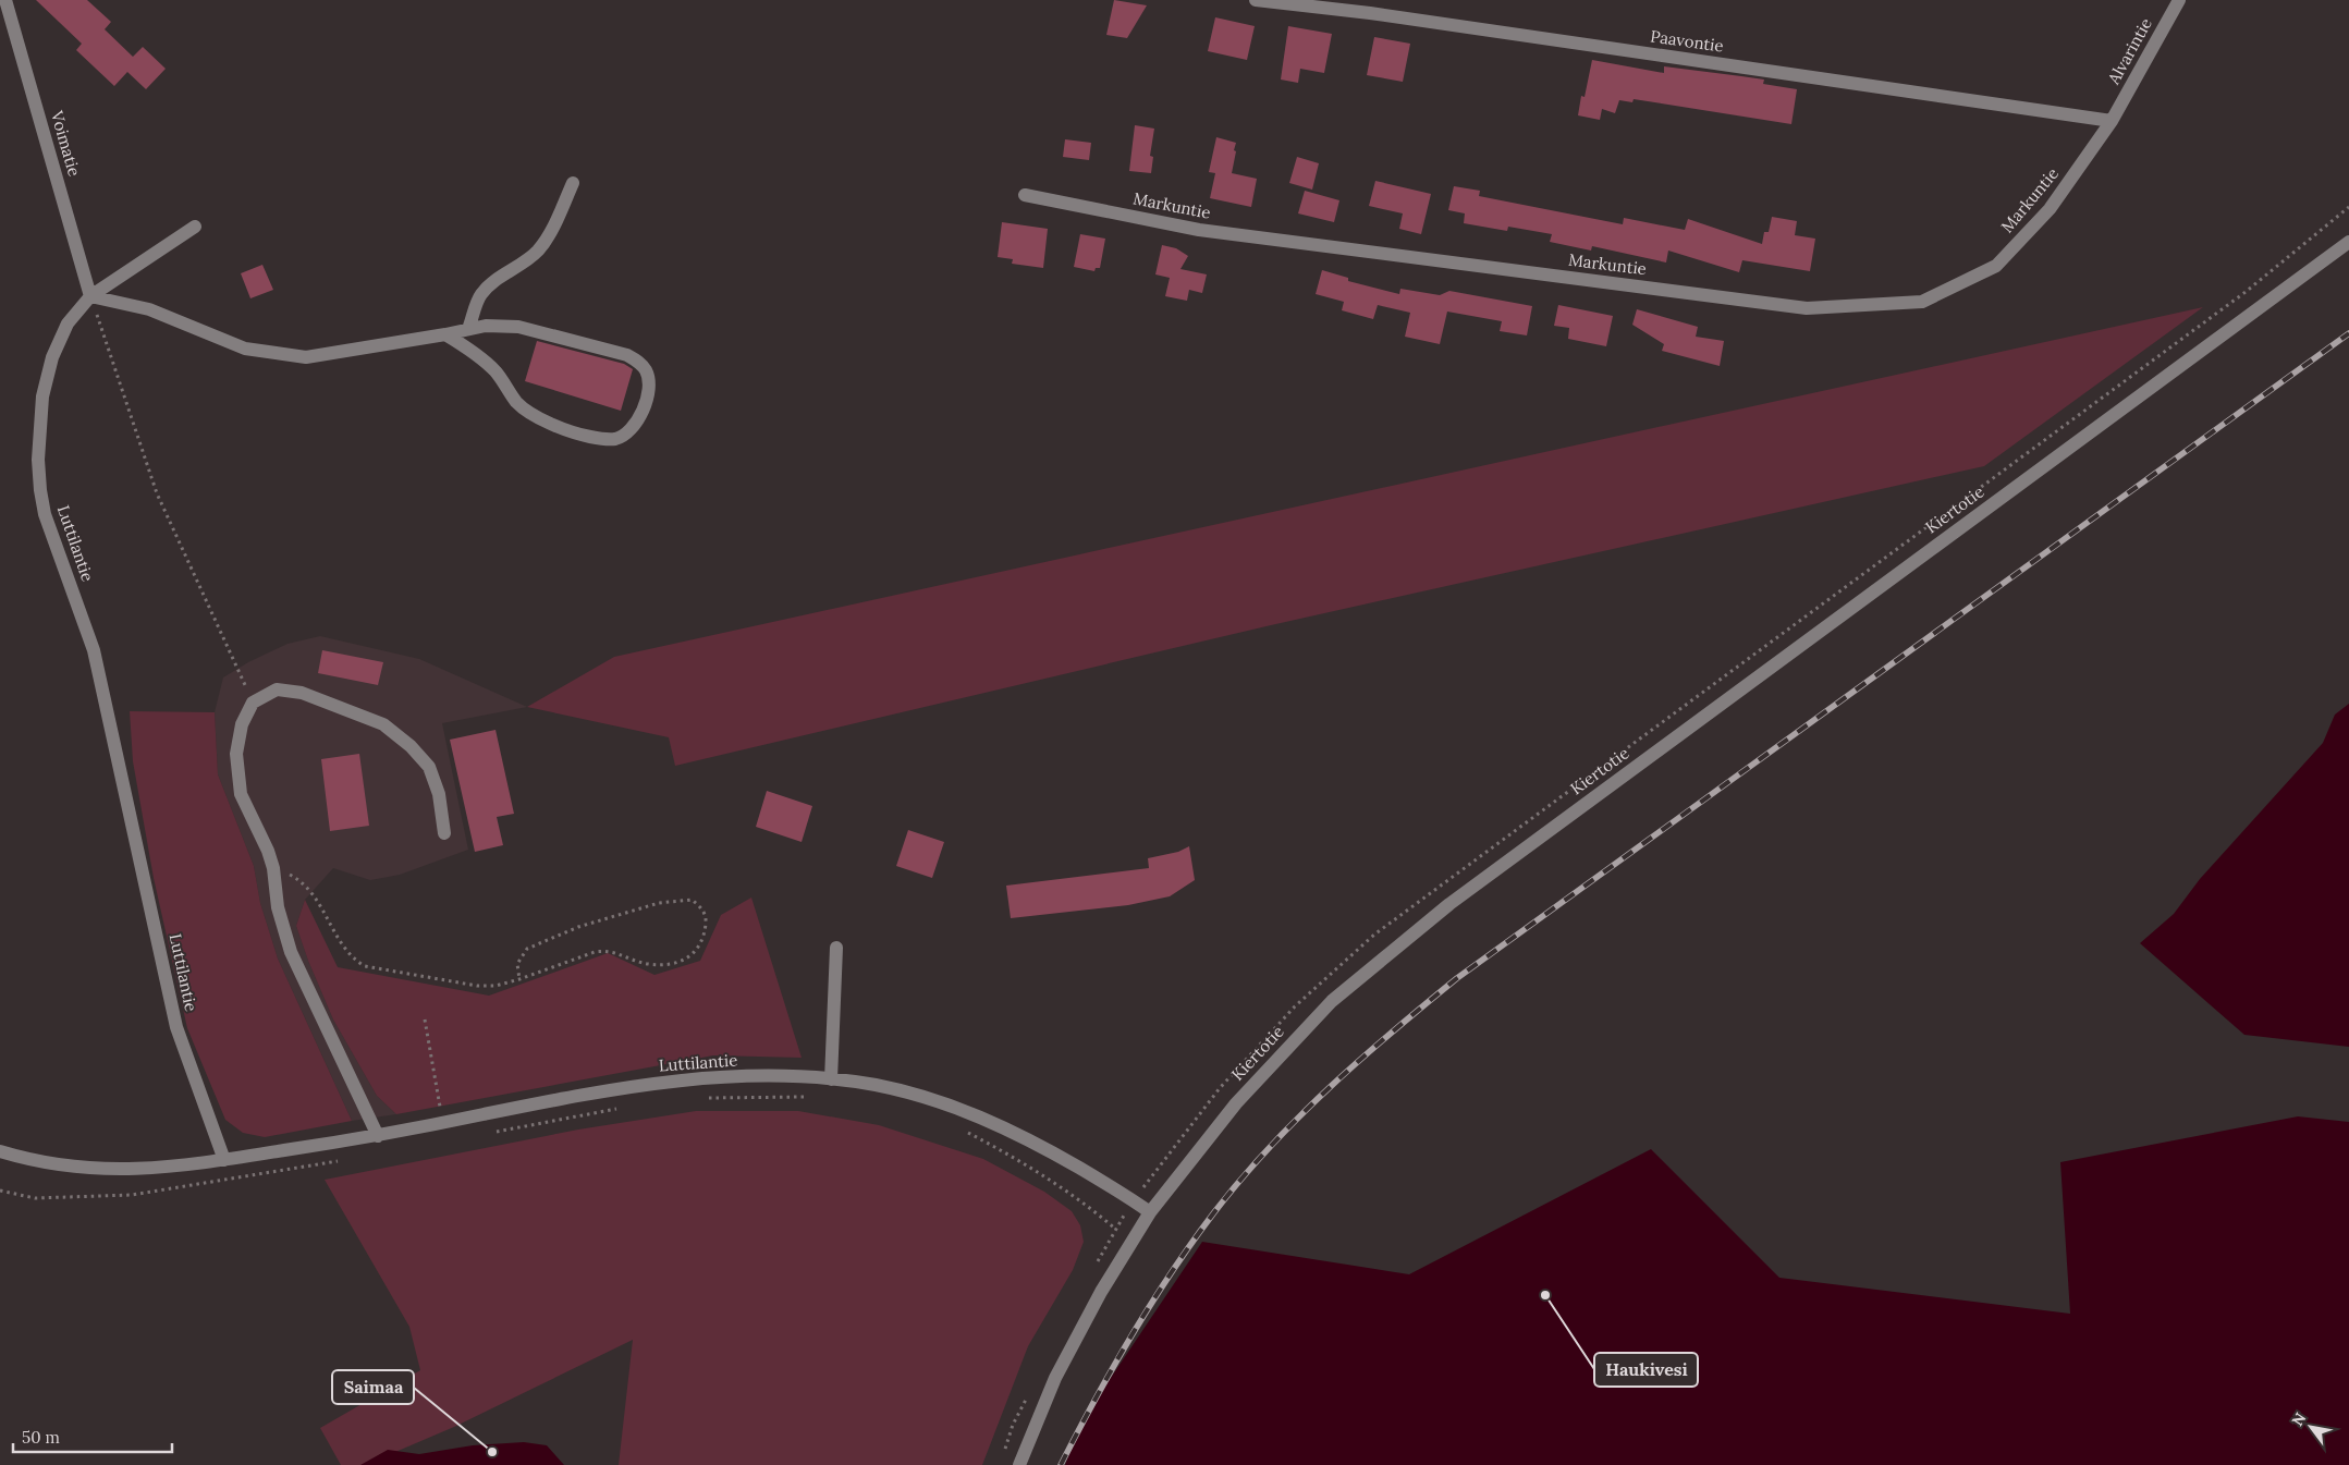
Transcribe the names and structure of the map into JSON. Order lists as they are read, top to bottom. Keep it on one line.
{"streets":{"street":["Paavontie","Alvarintie","Voimatie","Markuntie","Kiertotie","Luttilantie"]},"crossings":[["Paavontie","Alvarintie"],["Paavontie","Markuntie"],["Alvarintie","Markuntie"],["Voimatie","Luttilantie"],["Kiertotie","Luttilantie"]],"places":["Haukivesi","Saimaa"],"scale_bar":"50 m","north":"top left"}
